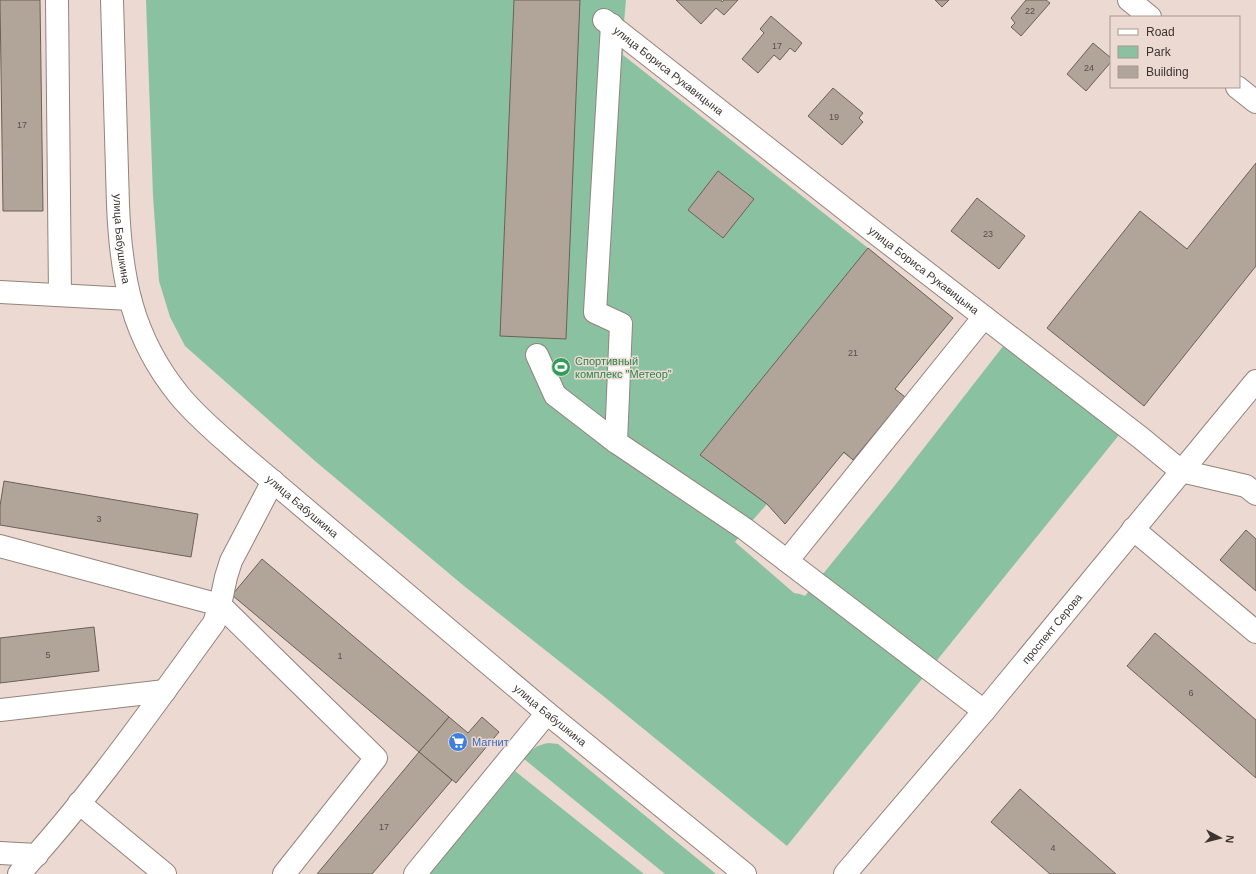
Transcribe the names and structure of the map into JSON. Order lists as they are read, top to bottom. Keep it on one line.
{"streets":{"street":["улица Бориса Рукавицына","улица Бабушкина","проспект Серова"]},"crossings":[["улица Бориса Рукавицына","проспект Серова"]],"places":{"sports":["Спортивный комплекс \"Метеор\""],"supermarket":["Магнит"]},"house_numbers":["22","17","24","19","17","23","21","3","5","1","6","17","4"],"legend":["Road","Park","Building"],"north":"right"}
